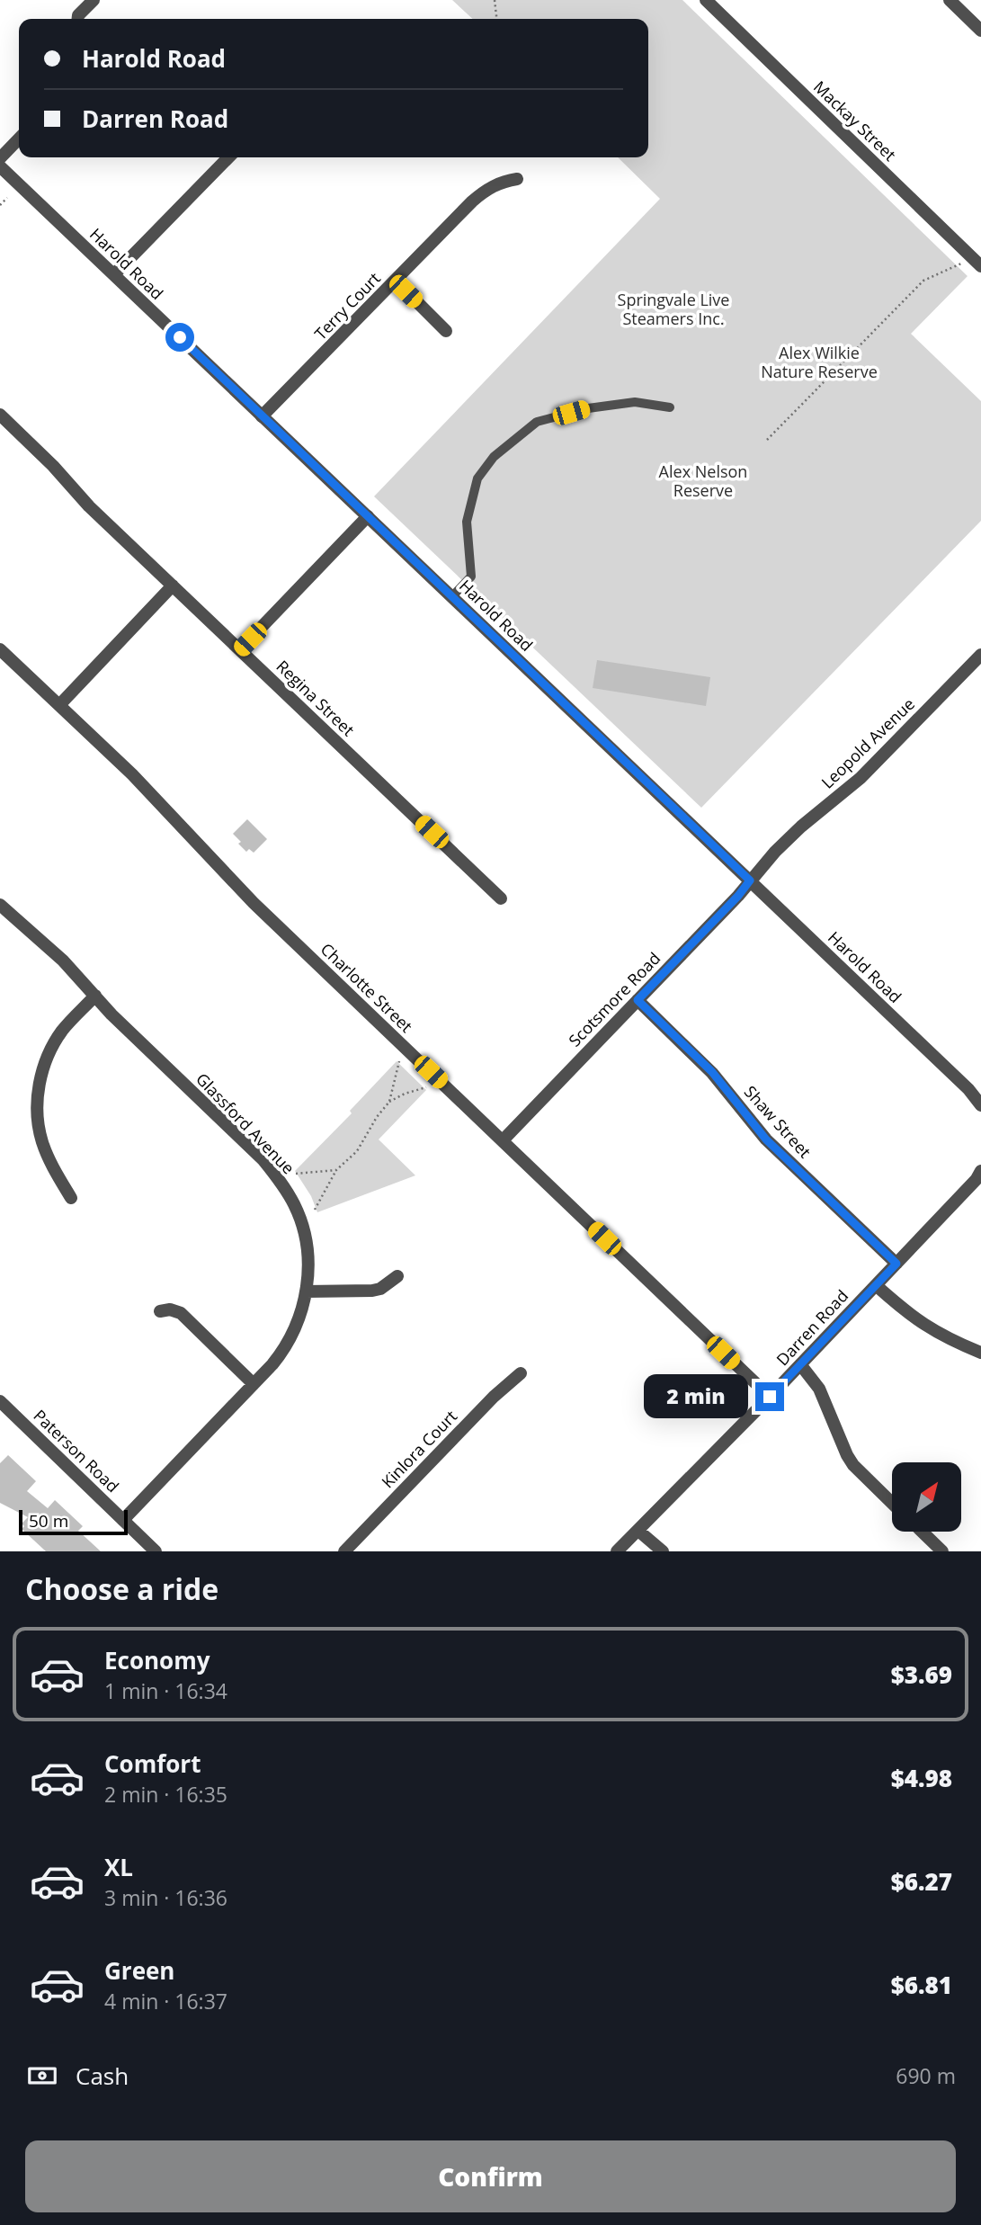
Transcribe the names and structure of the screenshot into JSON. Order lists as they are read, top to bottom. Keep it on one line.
{"streets":{"street":["Mackay Street","Harold Road","Terry Court","Regina Street","Leopold Avenue","Charlotte Street","Scotsmore Road","Shaw Street","Glassford Avenue","Darren Road","Kinlora Court","Paterson Road"]},"crossings":[["Harold Road","Terry Court"],["Harold Road","Leopold Avenue"],["Harold Road","Scotsmore Road"],["Leopold Avenue","Scotsmore Road"],["Charlotte Street","Scotsmore Road"],["Charlotte Street","Darren Road"],["Scotsmore Road","Shaw Street"],["Shaw Street","Darren Road"],["Glassford Avenue","Paterson Road"]],"parks":["Springvale Live Steamers Inc.","Alex Wilkie Nature Reserve","Alex Nelson Reserve"],"scale_bar":"50 m","north":"top right","page":{"banner":["Harold Road","Darren Road"],"bubble":"2 min","scale":"50 m","heading":"Choose a ride","list":[{"name":"Economy","note":"1 min · 16:34","value":"$3.69"},{"name":"Comfort","note":"2 min · 16:35","value":"$4.98"},{"name":"XL","note":"3 min · 16:36","value":"$6.27"},{"name":"Green","note":"4 min · 16:37","value":"$6.81"}],"pay":["Cash","690 m"],"buttons":"Confirm"}}
